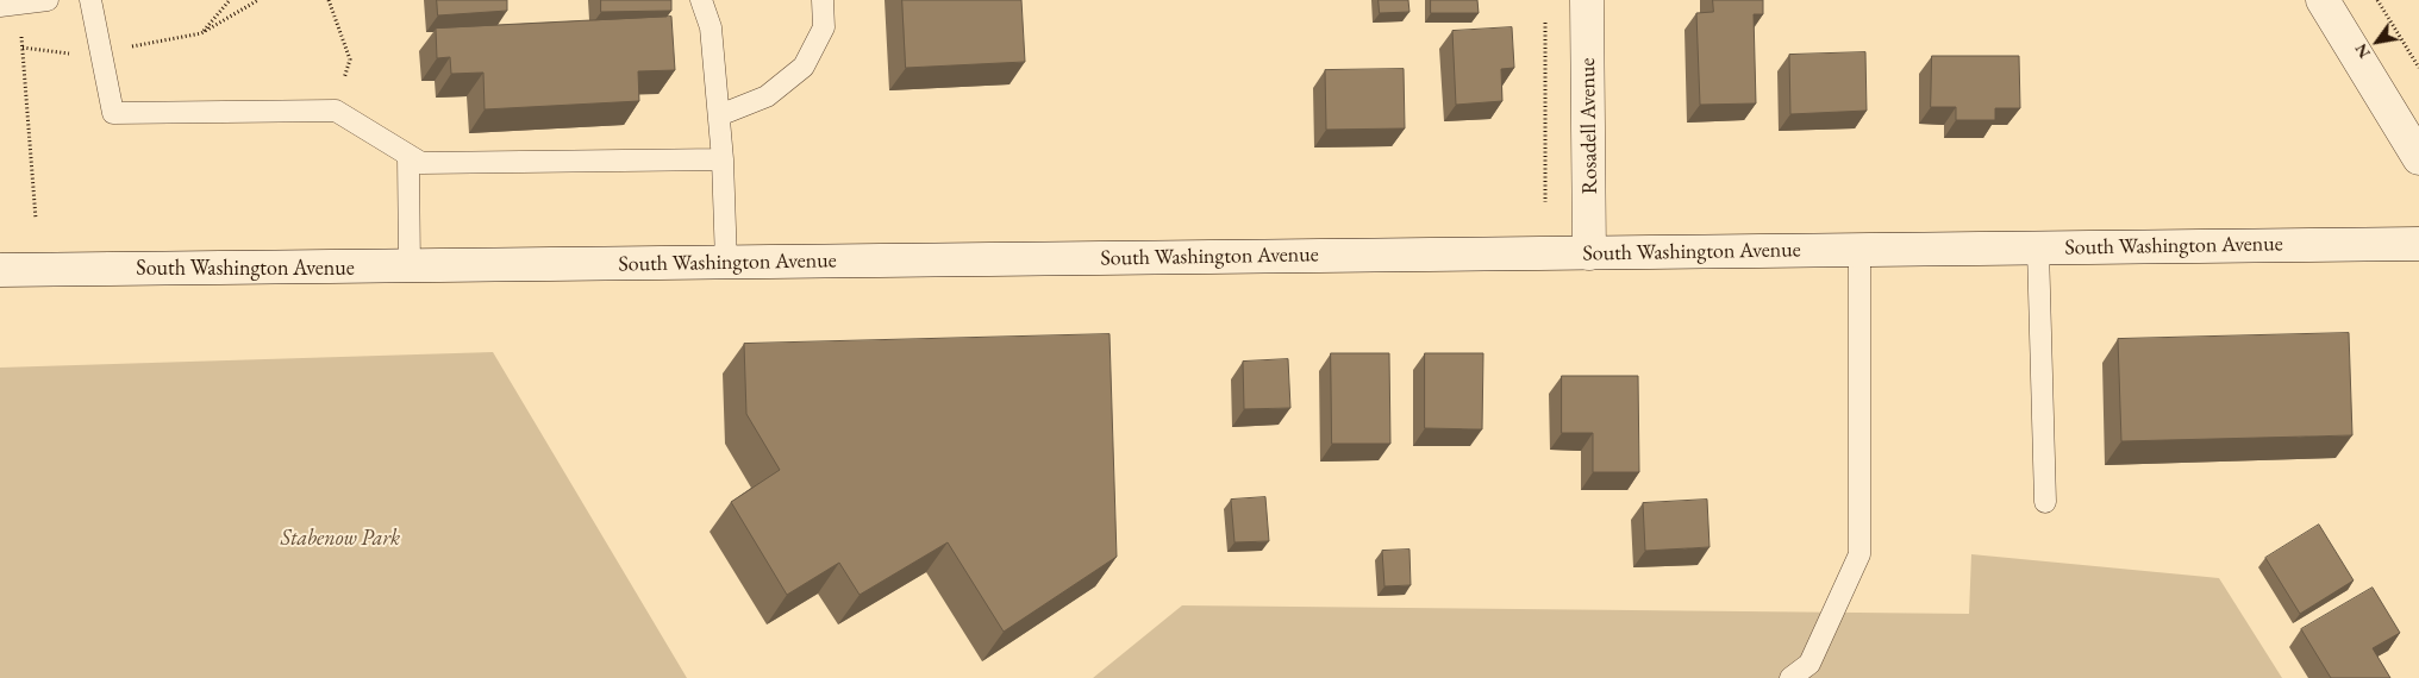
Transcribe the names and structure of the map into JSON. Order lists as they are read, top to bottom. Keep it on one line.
{"streets":{"street":["Rosadell Avenue","South Washington Avenue"]},"crossings":[["Rosadell Avenue","South Washington Avenue"]],"parks":["Stabenow Park"],"north":"bottom left"}
